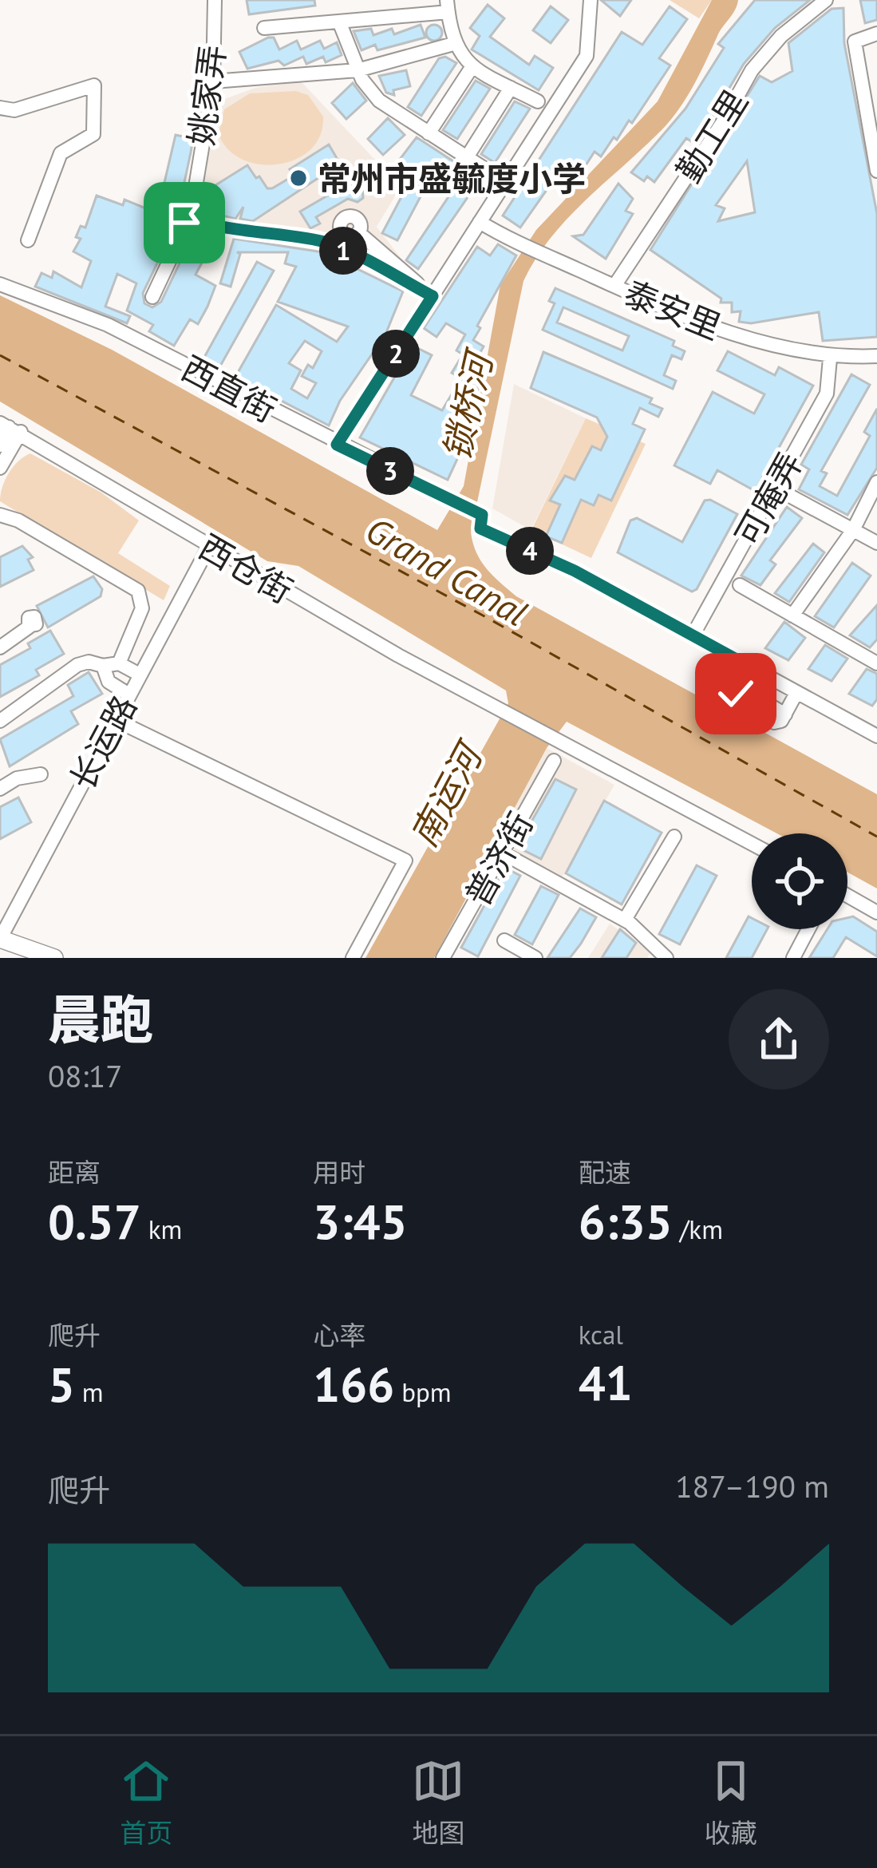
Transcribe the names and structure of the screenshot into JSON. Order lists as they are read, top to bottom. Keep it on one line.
{"streets":{"street":["姚家弄","勤工里","泰安里","西直街","可庵弄","西仓街","长运路","普济街"]},"crossings":[["勤工里","泰安里"],["泰安里","可庵弄"],["西直街","可庵弄"],["西仓街","长运路"]],"water":["锁桥河","Grand Canal","南运河"],"places":["常州市盛毓度小学"],"page":{"pins":["1","2","3","4"],"heading":["晨跑","08:17"],"stats":[["距离","0.57 km"],["用时","3:45"],["配速","6:35 /km"],["爬升","5 m"],["心率","166 bpm"],["kcal","41"]],"chart":["爬升","187–190 m"],"tabs":["首页","地图","收藏"]}}
